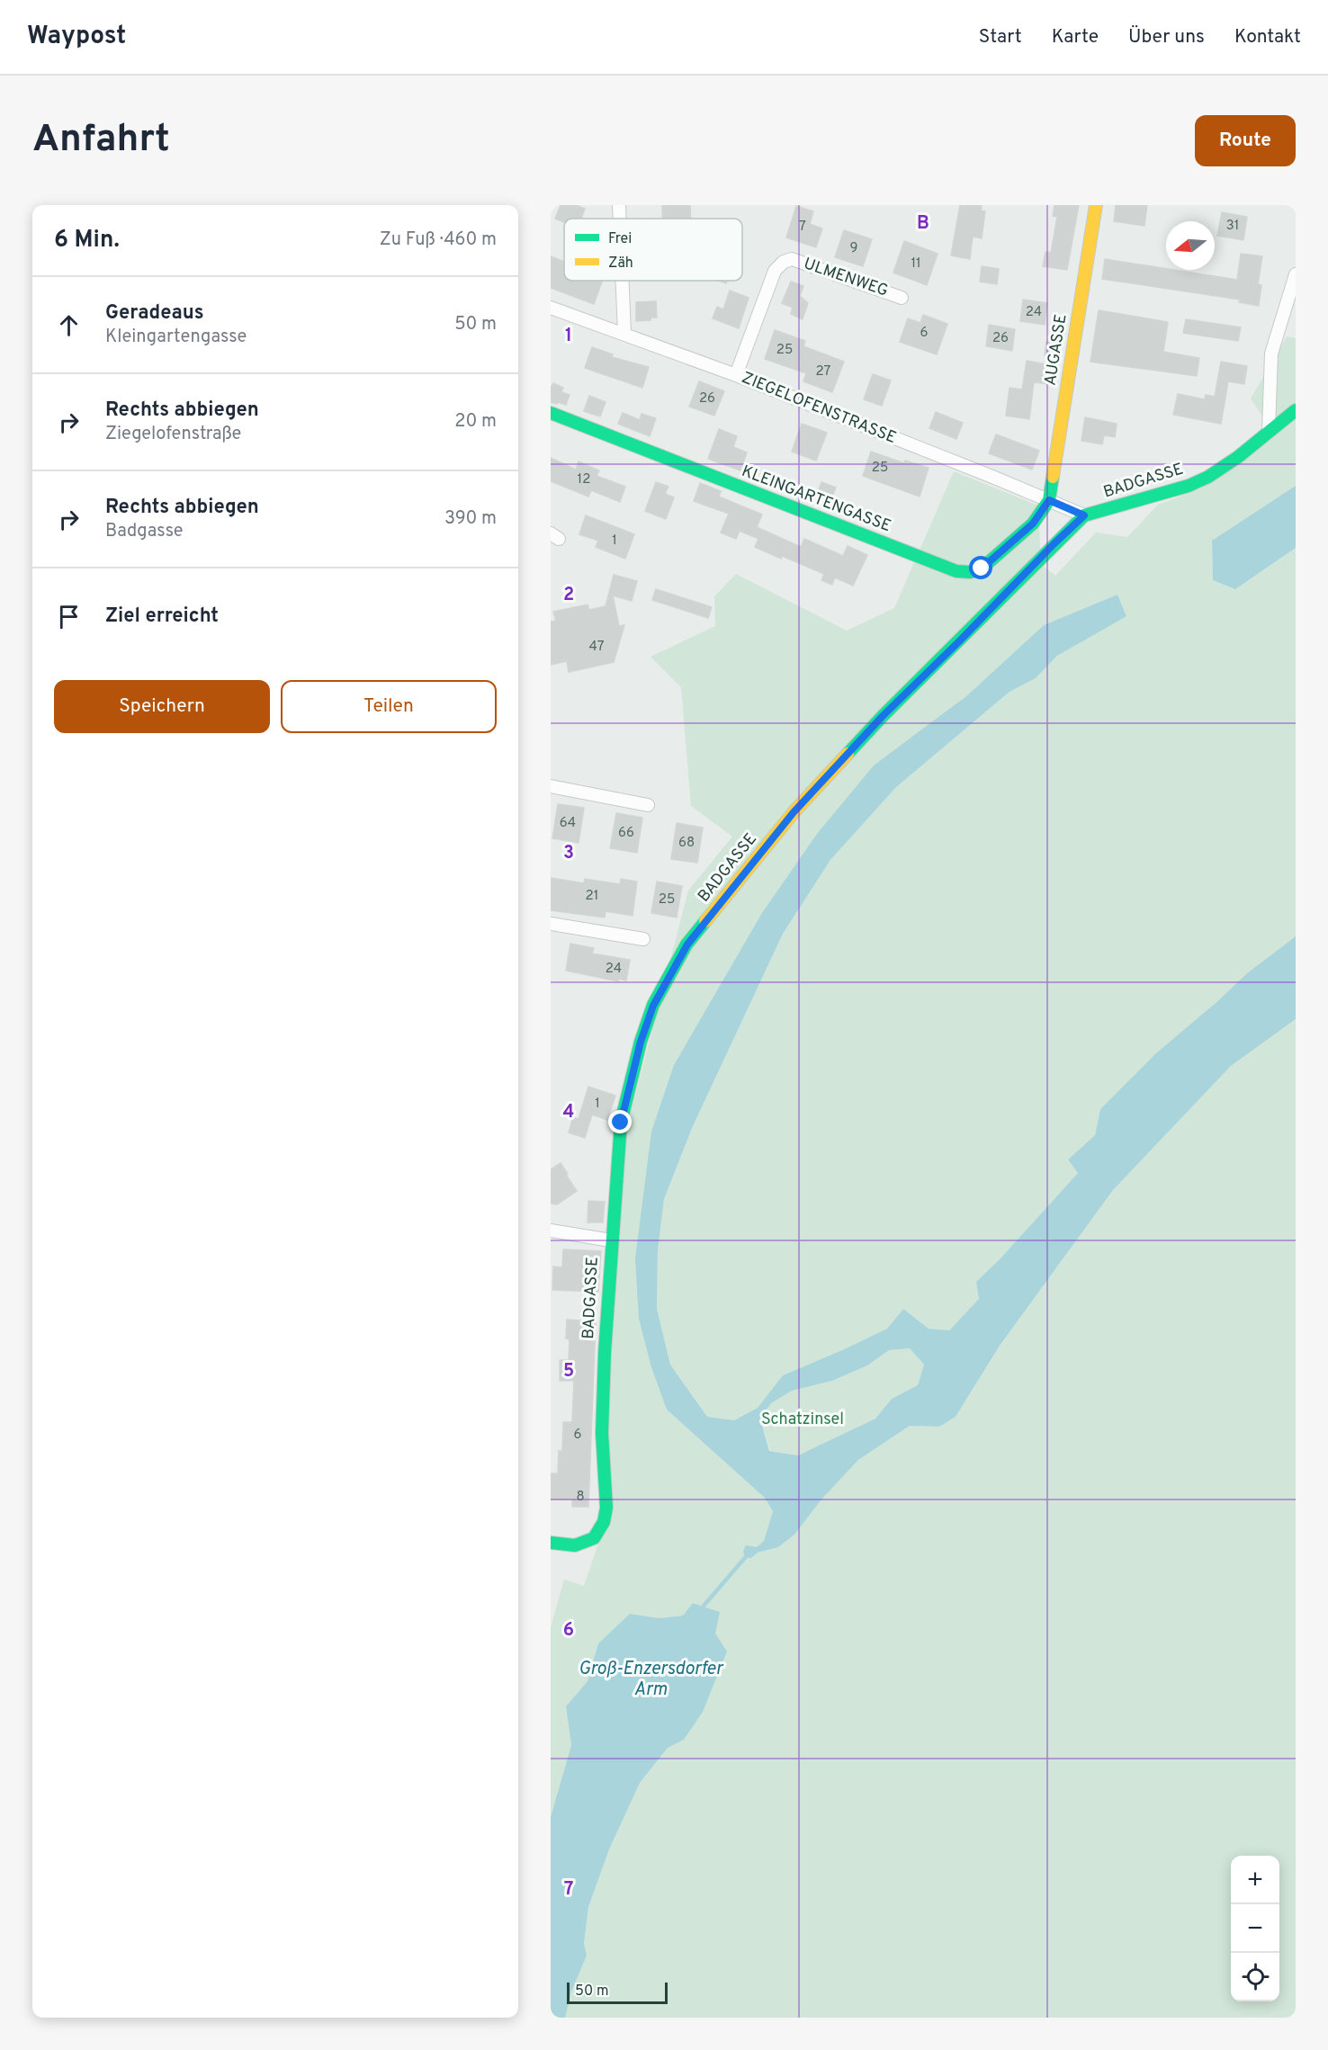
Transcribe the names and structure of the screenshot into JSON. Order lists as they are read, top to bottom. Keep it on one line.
{"streets":{"street":["ULMENWEG","AUGASSE","ZIEGELOFENSTRASSE","BADGASSE","KLEINGARTENGASSE"]},"crossings":[["ULMENWEG","ZIEGELOFENSTRASSE"],["AUGASSE","ZIEGELOFENSTRASSE"],["AUGASSE","KLEINGARTENGASSE"],["ZIEGELOFENSTRASSE","BADGASSE"],["ZIEGELOFENSTRASSE","KLEINGARTENGASSE"]],"water":["Groß-Enzersdorfer Arm"],"parks":["Schatzinsel"],"house_numbers":["31","7","9","11","24","6","26","25","27","26","25","12","1","47","64","66","68","21","25","24","1","6","8"],"legend":["Frei","Zäh"],"scale_bar":"50 m","north":"left","page":{"header":"Waypost","nav":["Start","Karte","Über uns","Kontakt"],"buttons":["Route",["Speichern","Teilen"]],"title":"Anfahrt","heading":["6 Min.","Zu Fuß · 460 m"],"list":[["Geradeaus","Kleingartengasse","50 m"],["Rechts abbiegen","Ziegelofenstraße","20 m"],["Rechts abbiegen","Badgasse","390 m"],"Ziel erreicht"],"map_buttons":["+","−"],"scale":"50 m"},"grid":{"columns":["B"],"rows":["1","2","3","4","5","6","7"]}}
